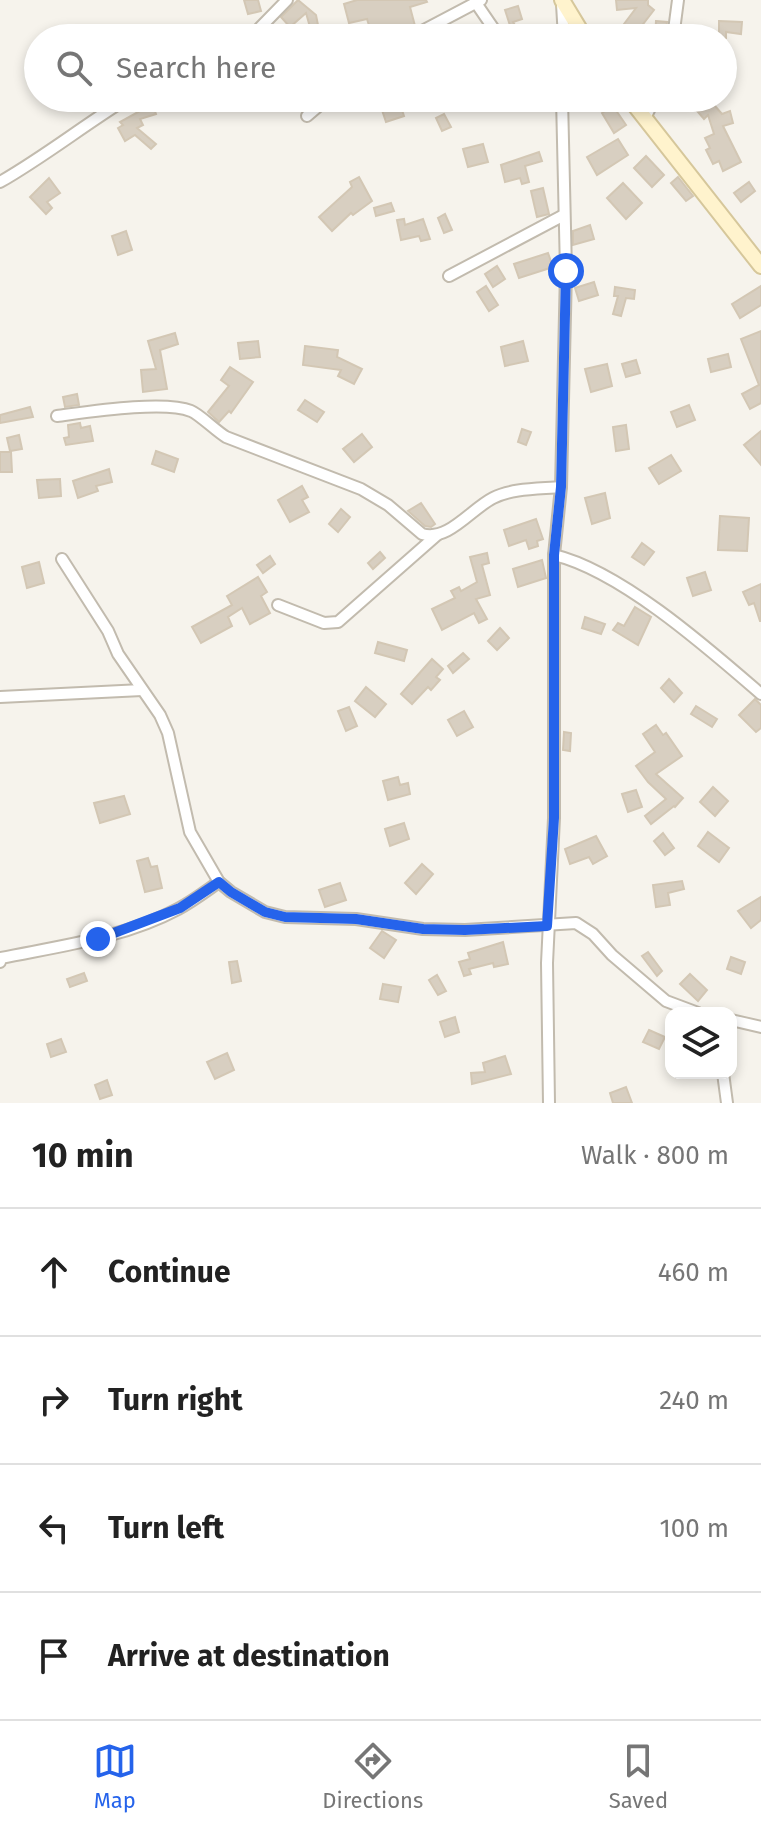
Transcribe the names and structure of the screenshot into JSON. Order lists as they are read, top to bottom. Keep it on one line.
{"page":{"search":"Search here","heading":["10 min","Walk · 800 m"],"list":[["Continue","460 m"],["Turn right","240 m"],["Turn left","100 m"],"Arrive at destination"],"nav":["Map","Directions","Saved"]}}
